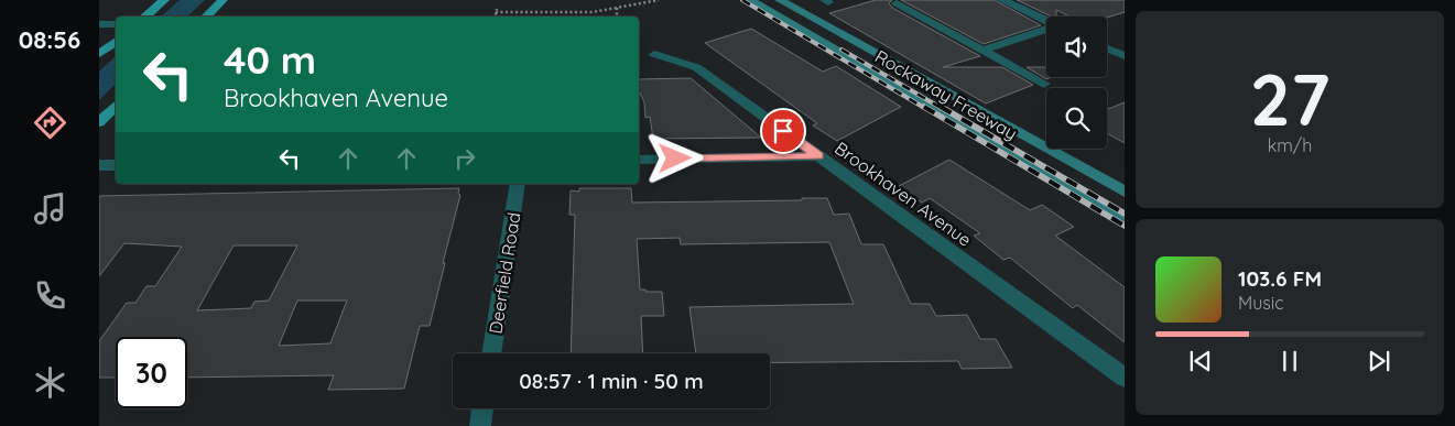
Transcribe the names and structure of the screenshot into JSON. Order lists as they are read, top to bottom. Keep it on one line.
{"streets":{"street":["Rockaway Freeway","Brookhaven Avenue","Deerfield Road"]},"page":{"tabs":"08:56","tile":["27","km/h"],"turn":["40 m","Brookhaven Avenue"],"song":["103.6 FM","Music"],"limit":"30","trip":"08:57 · 1 min · 50 m"}}
